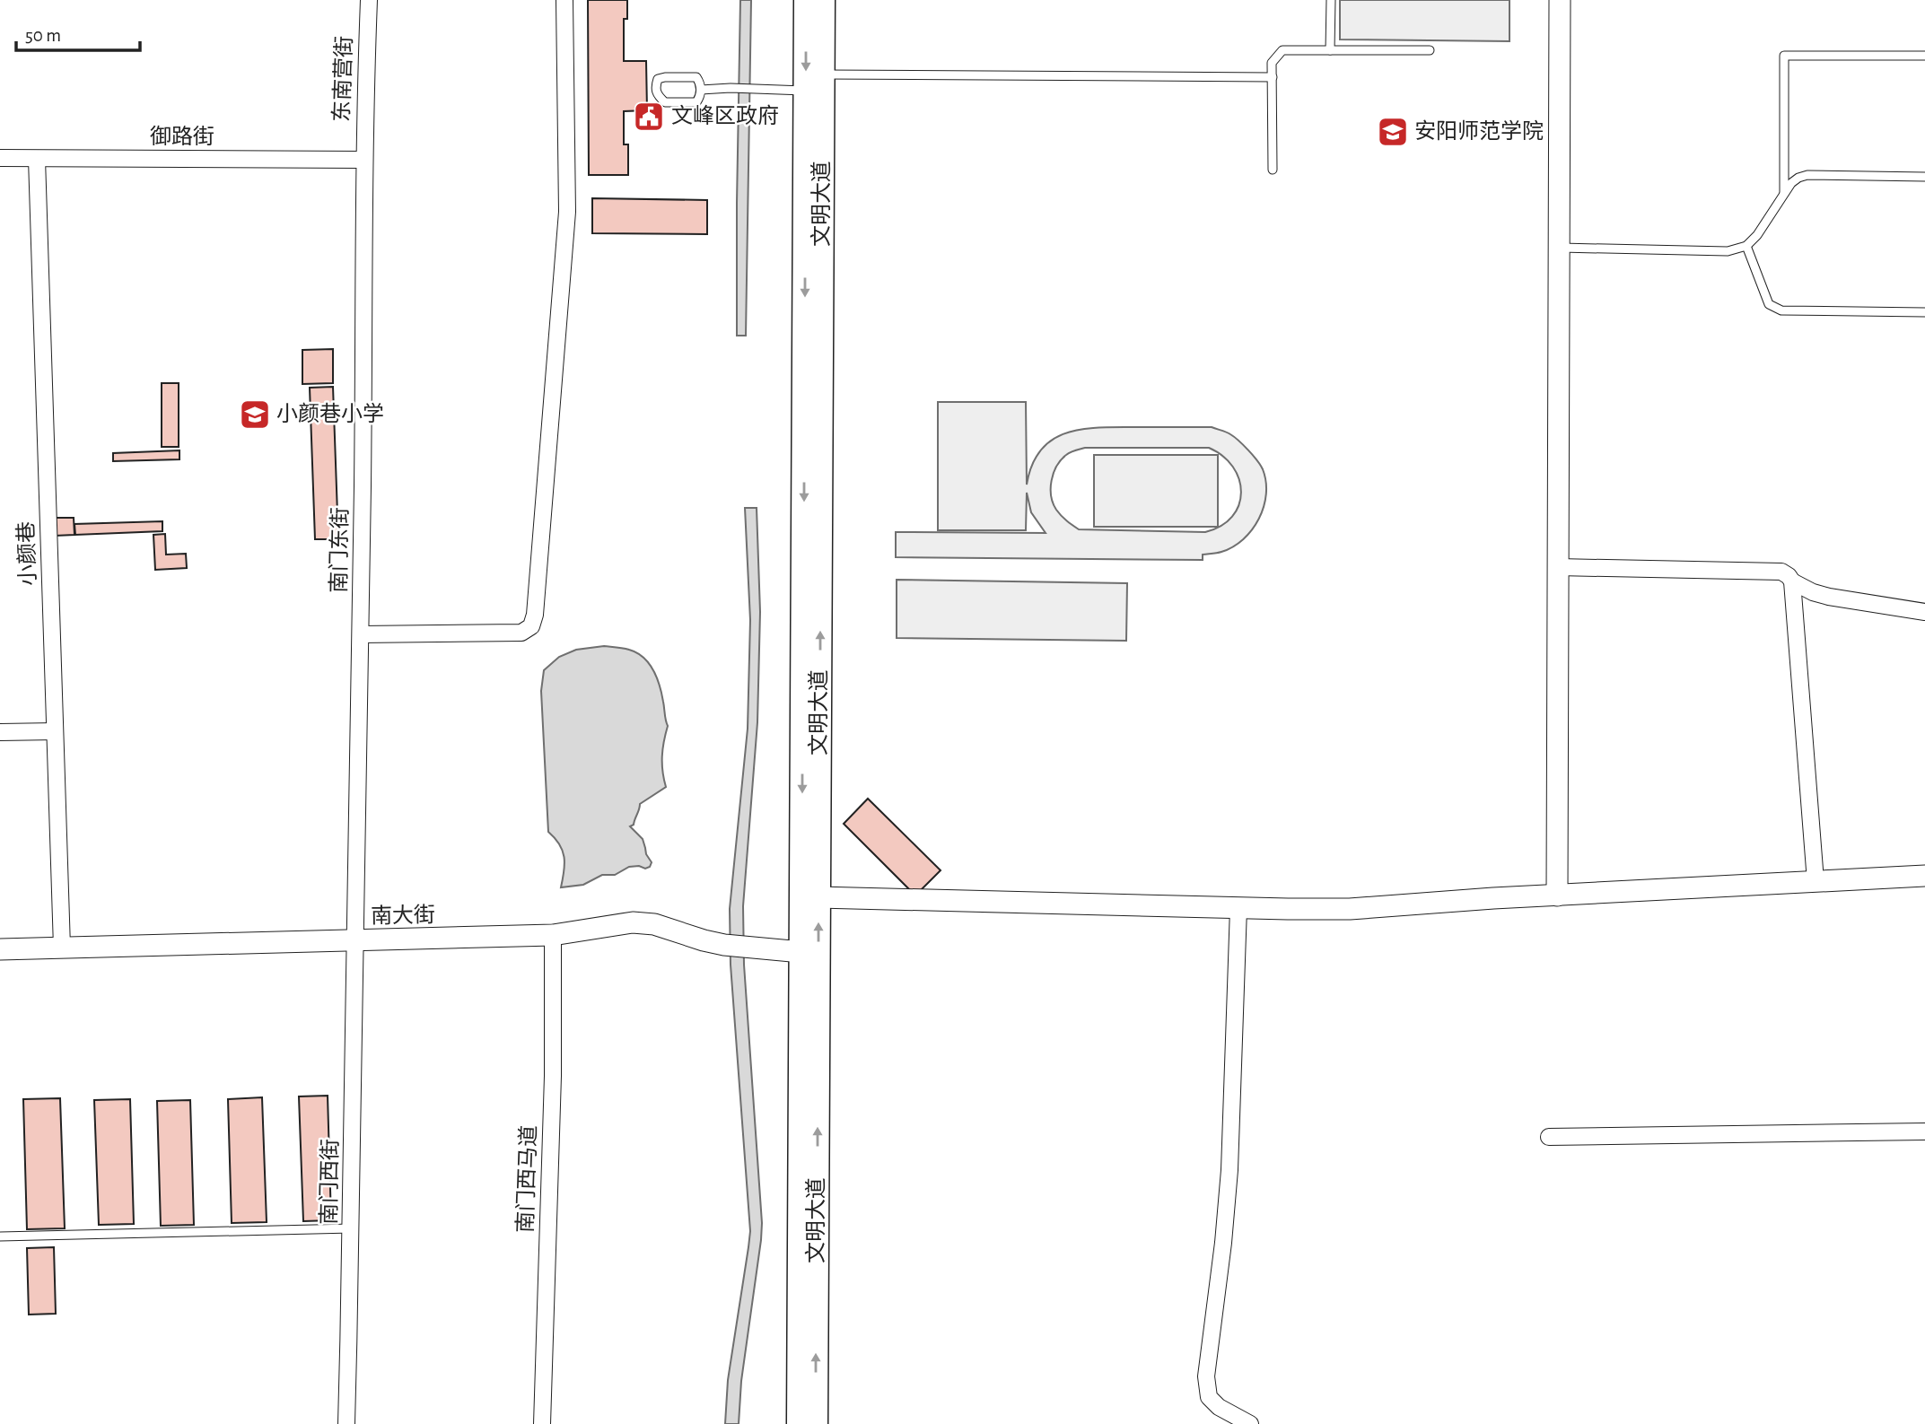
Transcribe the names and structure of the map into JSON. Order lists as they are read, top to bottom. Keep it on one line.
{"streets":{"main road":["文明大道"],"street":["东南营街","御路街","南门东街","小颜巷","南大街","南门西马道","南门西街"]},"crossings":[["东南营街","御路街"],["东南营街","南门东街"],["御路街","南门东街"],["御路街","小颜巷"],["文明大道","南大街"],["南门东街","南大街"],["南门东街","南门西街"],["小颜巷","南大街"],["南大街","南门西马道"],["南大街","南门西街"]],"places":{"public building":["文峰区政府"],"school or university":["安阳师范学院","小颜巷小学"]},"scale_bar":"50 m"}
